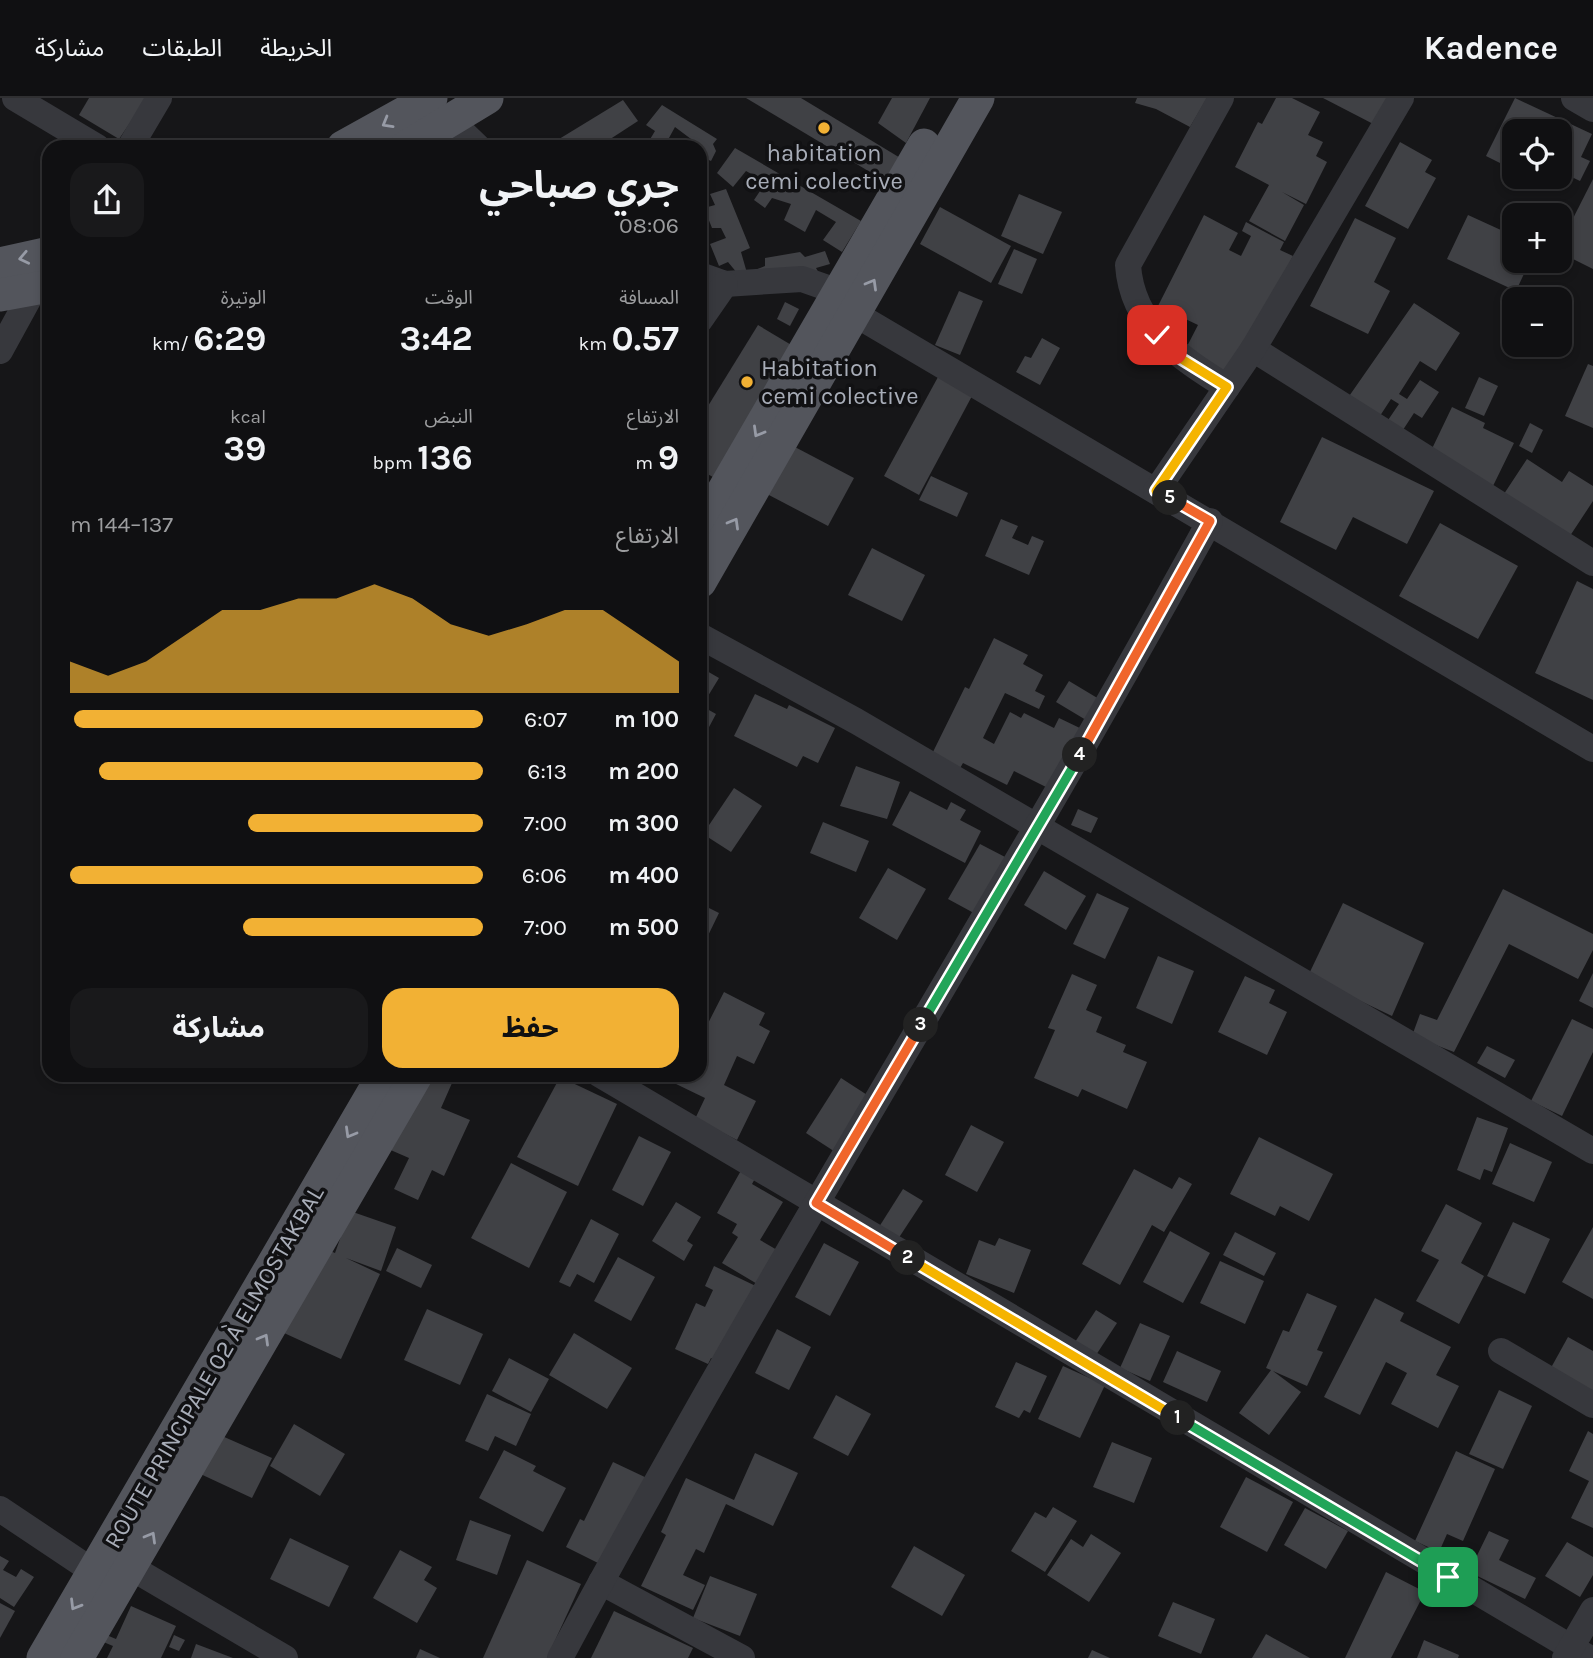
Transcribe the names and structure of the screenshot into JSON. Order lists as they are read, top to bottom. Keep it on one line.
{"streets":{"main road":["ROUTE PRINCIPALE 02 À ELMOSTAKBAL"]},"places":["habitation cemi colective","Habitation cemi colective"],"page":{"header":"Kadence","nav":["الخريطة","الطبقات","مشاركة"],"map_buttons":["+","−"],"heading":["جري صباحي","08:06"],"stats":[["المسافة","0.57 km"],["الوقت","3:42"],["الوتيرة","6:29 /km"],["الارتفاع","9 m"],["النبض","136 bpm"],["kcal","39"]],"pins":["5","4","3","2","1"],"chart":["الارتفاع","137–144 m"],"list":[{"name":"100 m","note":"6:07"},{"name":"200 m","note":"6:13"},{"name":"300 m","note":"7:00"},{"name":"400 m","note":"6:06"},{"name":"500 m","note":"7:00"}],"buttons":["حفظ","مشاركة"]}}
